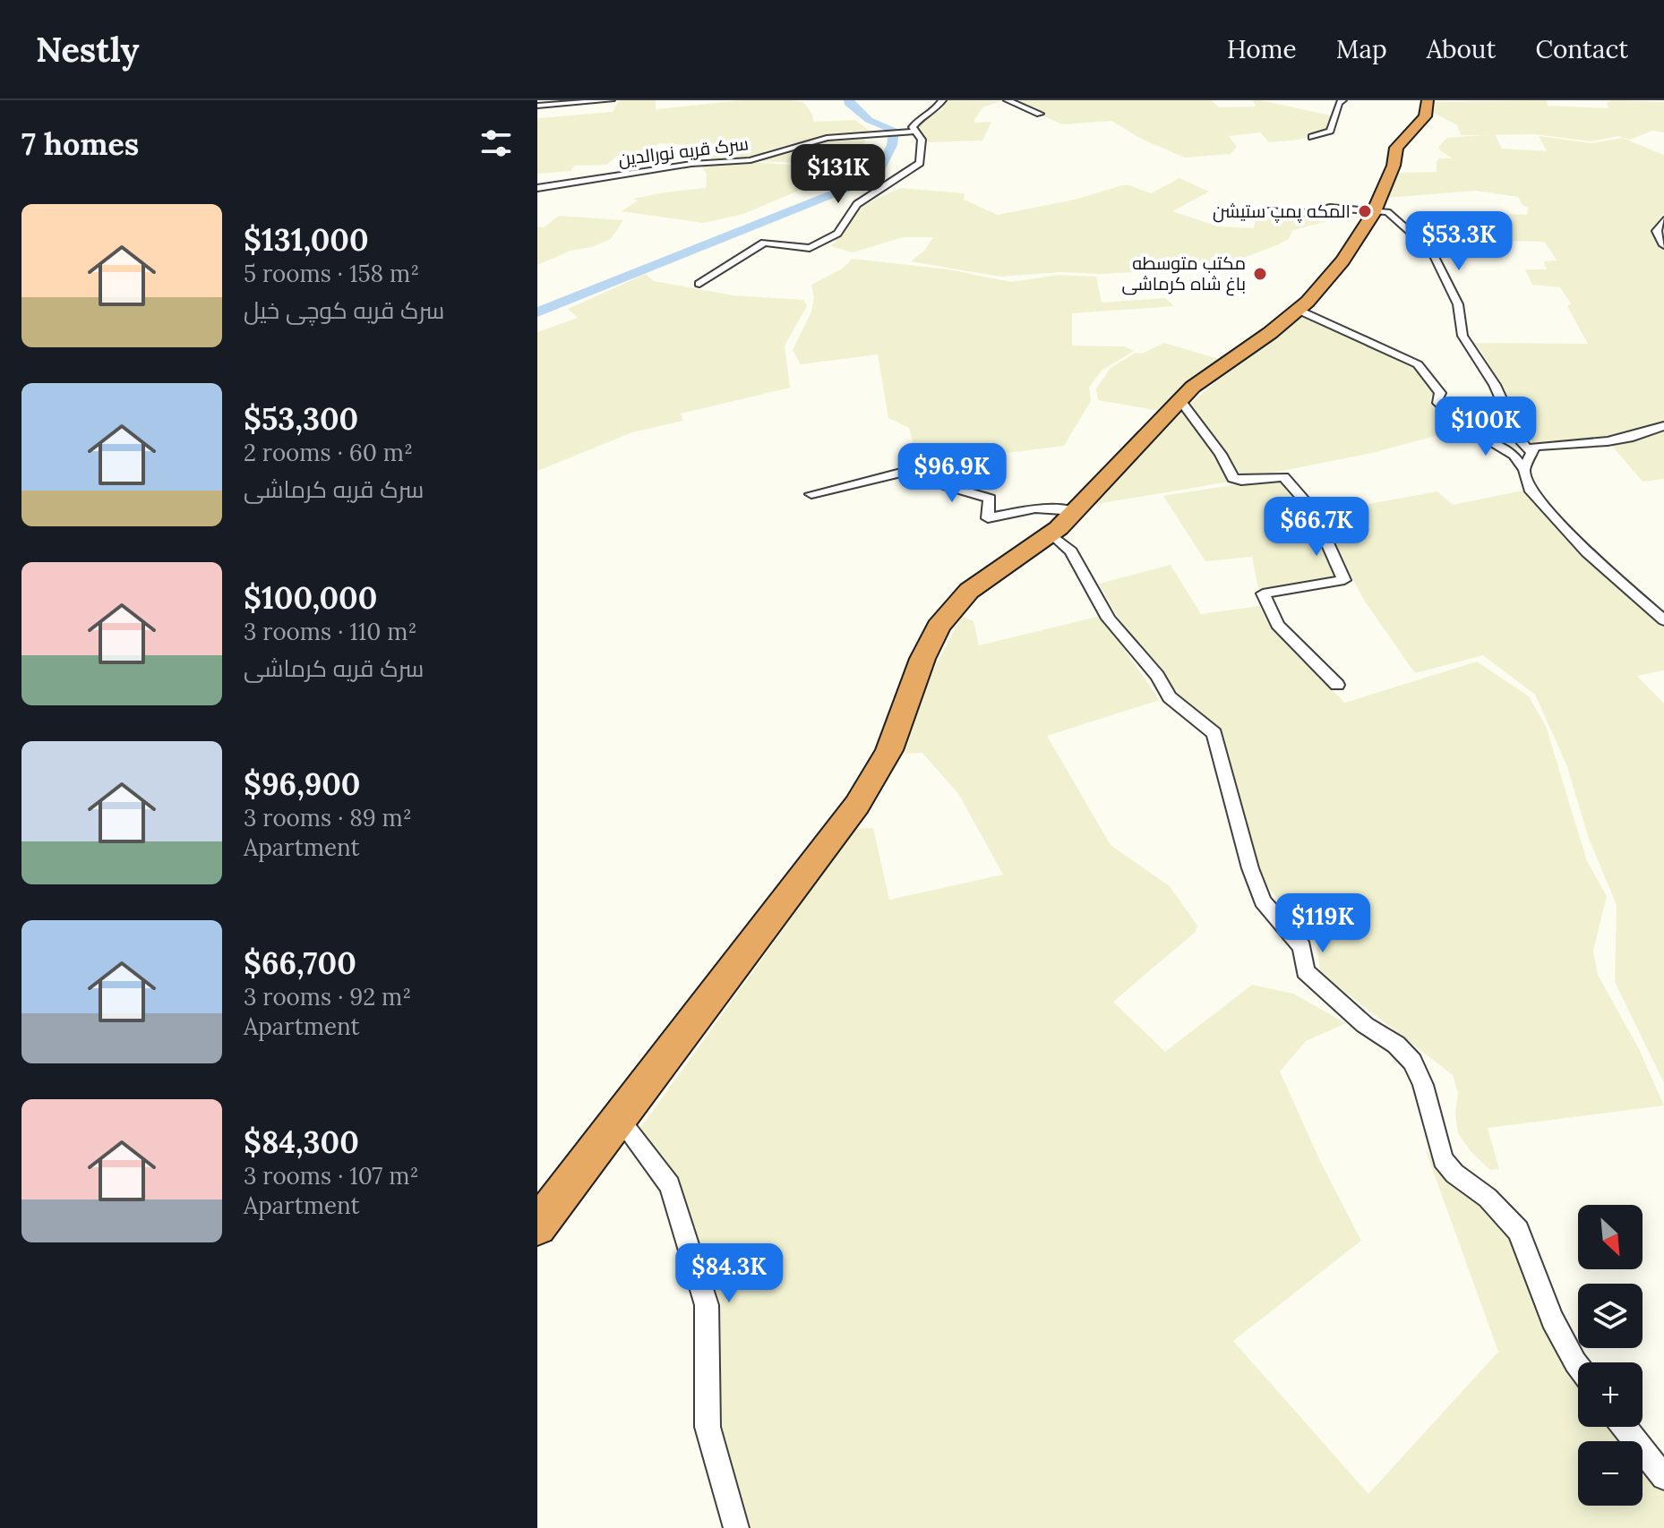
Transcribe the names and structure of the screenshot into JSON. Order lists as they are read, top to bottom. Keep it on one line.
{"streets":{"street":["سرک قریه نورالدین"]},"places":["المکه پمپ ستیشن","مکتب متوسطه باغ شاه کرماشی"],"north":"bottom right","page":{"header":"Nestly","nav":["Home","Map","About","Contact"],"heading":"7 homes","price":["$131K","$53.3K","$100K","$96.9K","$66.7K","$119K","$84.3K"],"list":[{"name":"$131,000","note":"5 rooms · 158 m² · سرک قریه کوچی خیل"},{"name":"$53,300","note":"2 rooms · 60 m² · سرک قریه کرماشی"},{"name":"$100,000","note":"3 rooms · 110 m² · سرک قریه کرماشی"},{"name":"$96,900","note":"3 rooms · 89 m² · Apartment"},{"name":"$66,700","note":"3 rooms · 92 m² · Apartment"},{"name":"$84,300","note":"3 rooms · 107 m² · Apartment"}],"map_buttons":["+","−"]}}
